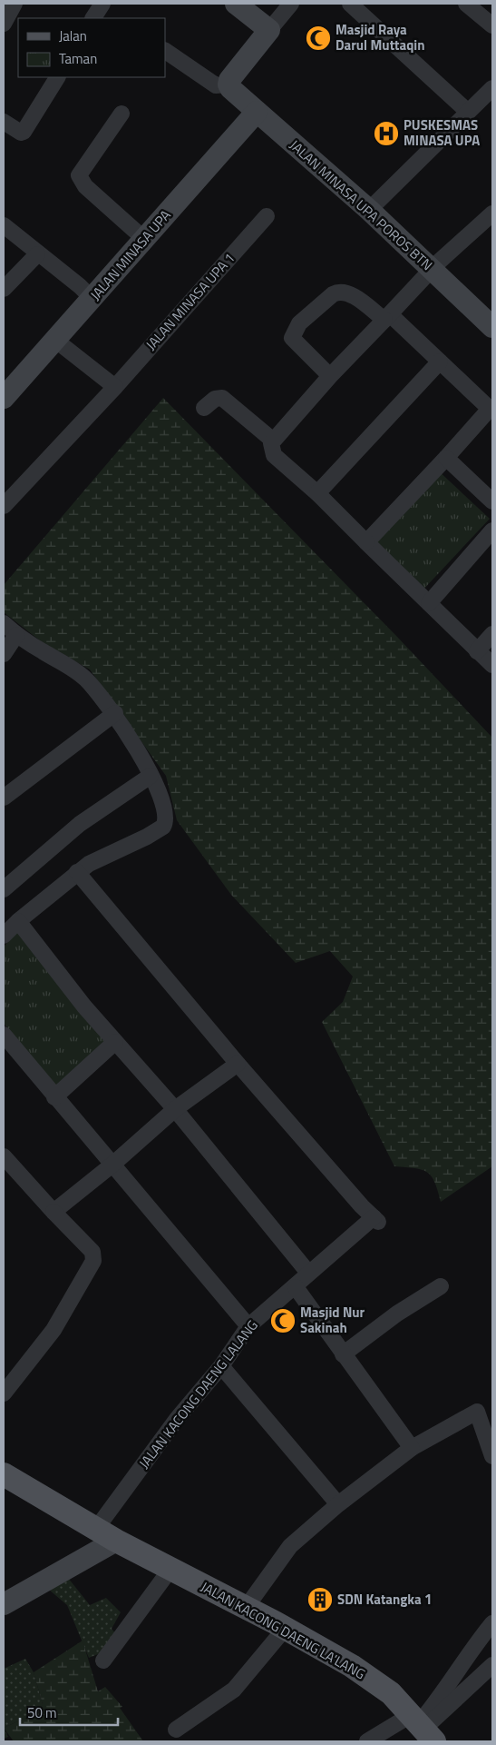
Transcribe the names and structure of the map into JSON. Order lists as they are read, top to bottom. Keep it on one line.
{"streets":{"main road":["JALAN KACONG DAENG LA'LANG"],"street":["JALAN MINASA UPA POROS BTN","JALAN MINASA UPA","JALAN MINASA UPA 1","JALAN KACONG DAENG LALANG"]},"crossings":[["JALAN MINASA UPA POROS BTN","JALAN MINASA UPA"],["JALAN KACONG DAENG LALANG","JALAN KACONG DAENG LA'LANG"]],"places":{"mosque":["Masjid Raya Darul Muttaqin","Masjid Nur Sakinah"],"hospital":["PUSKESMAS MINASA UPA"],"building":["SDN Katangka 1"]},"legend":["Jalan","Taman"],"scale_bar":"50 m"}
